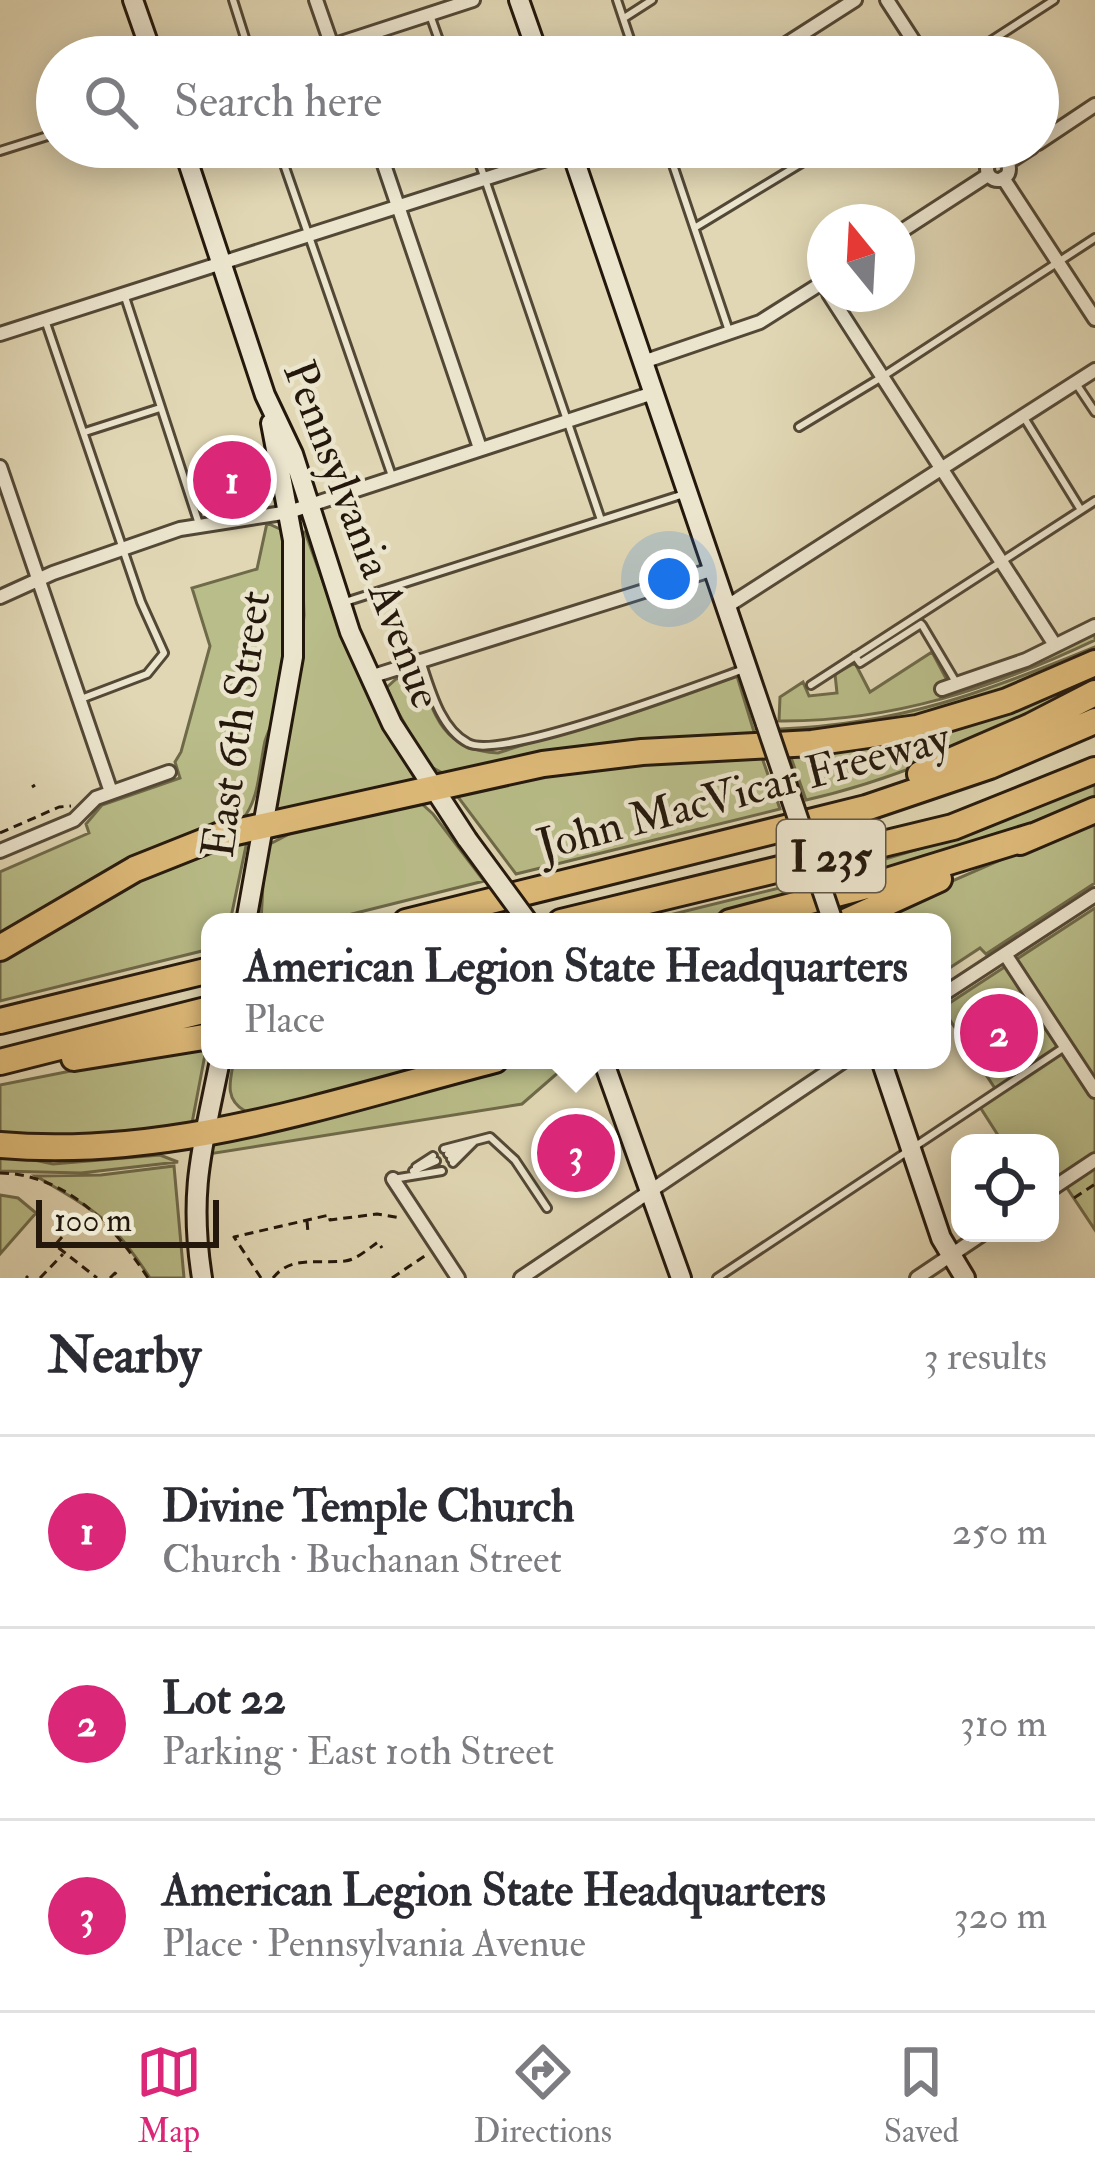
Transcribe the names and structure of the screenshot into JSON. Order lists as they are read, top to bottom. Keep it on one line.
{"streets":{"highway":["John MacVicar Freeway","I 235"],"main road":["Pennsylvania Avenue","East 6th Street"]},"crossings":[["Pennsylvania Avenue","East 6th Street"]],"scale_bar":"100 m","north":"top","page":{"search":"Search here","pins":["1","2","3"],"popup":["American Legion State Headquarters","Place"],"scale":"100 m","heading":["Nearby","3 results"],"list":[{"mark":"1","name":"Divine Temple Church","note":"Church · Buchanan Street","value":"250 m"},{"mark":"2","name":"Lot 22","note":"Parking · East 10th Street","value":"310 m"},{"mark":"3","name":"American Legion State Headquarters","note":"Place · Pennsylvania Avenue","value":"320 m"}],"nav":["Map","Directions","Saved"]}}
